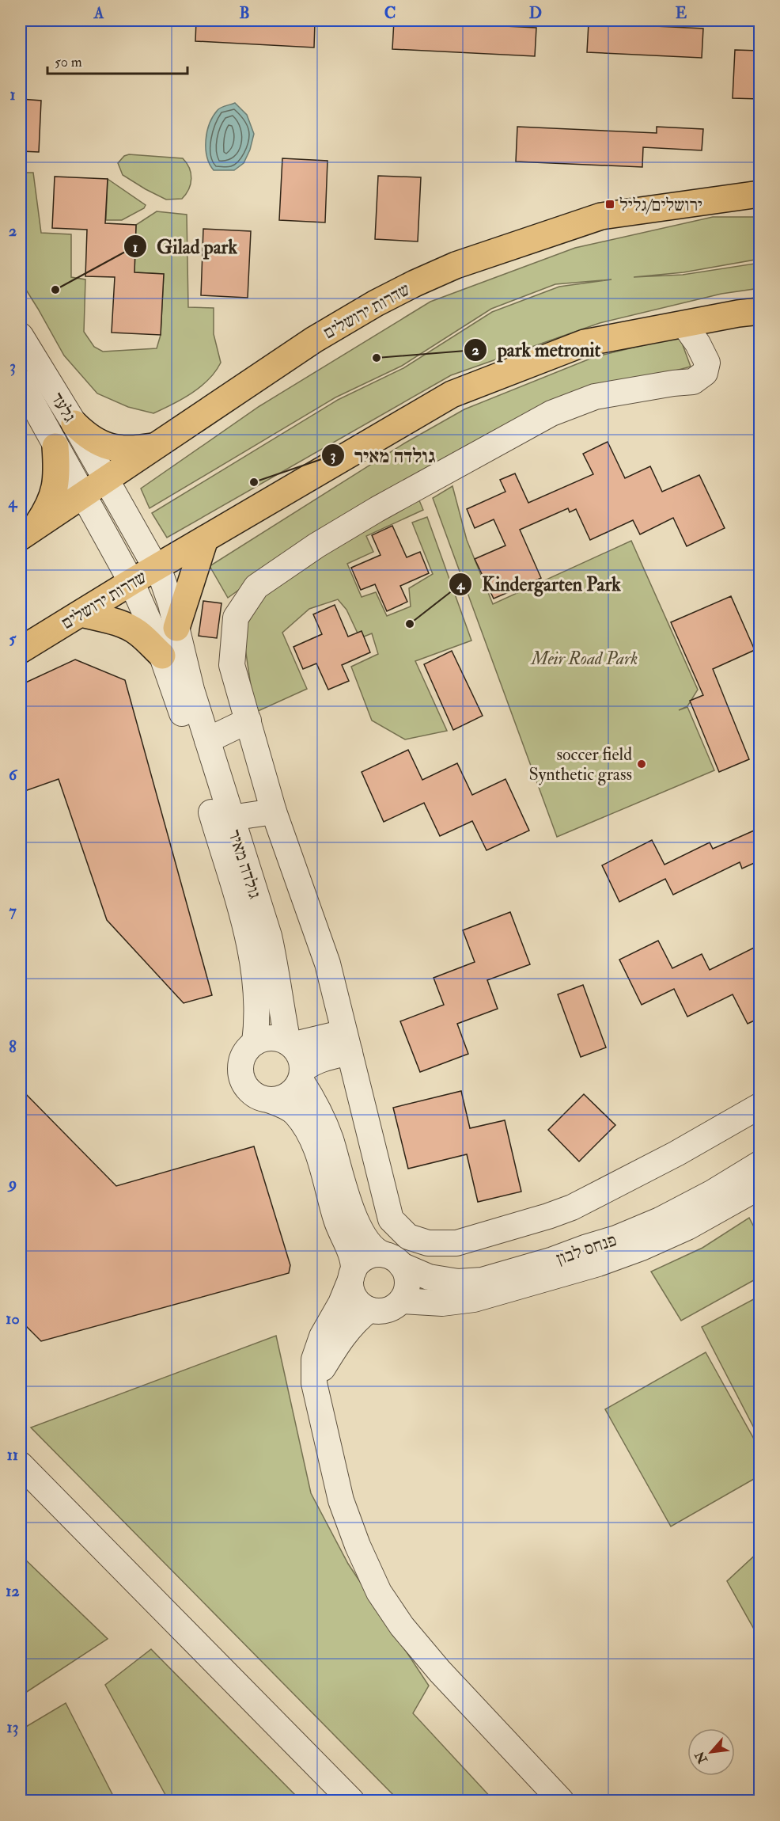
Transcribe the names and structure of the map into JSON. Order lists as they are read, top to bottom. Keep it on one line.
{"streets":{"main road":["שדרות ירושלים"],"street":["גלעד","גולדה מאיר","פנחס לבון"]},"crossings":[["שדרות ירושלים","גלעד"],["שדרות ירושלים","גולדה מאיר"],["גלעד","גולדה מאיר"]],"parks":["Meir Road Park"],"places":{"transit":["ירושלים/גליל"],"other":["Gilad park","park metronit","גולדה מאיר","Kindergarten Park","soccer field Synthetic grass"]},"scale_bar":"50 m","north":"bottom left","grid":{"columns":["A","B","C","D","E"],"rows":["1","2","3","4","5","6","7","8","9","10","11","12","13"]}}
